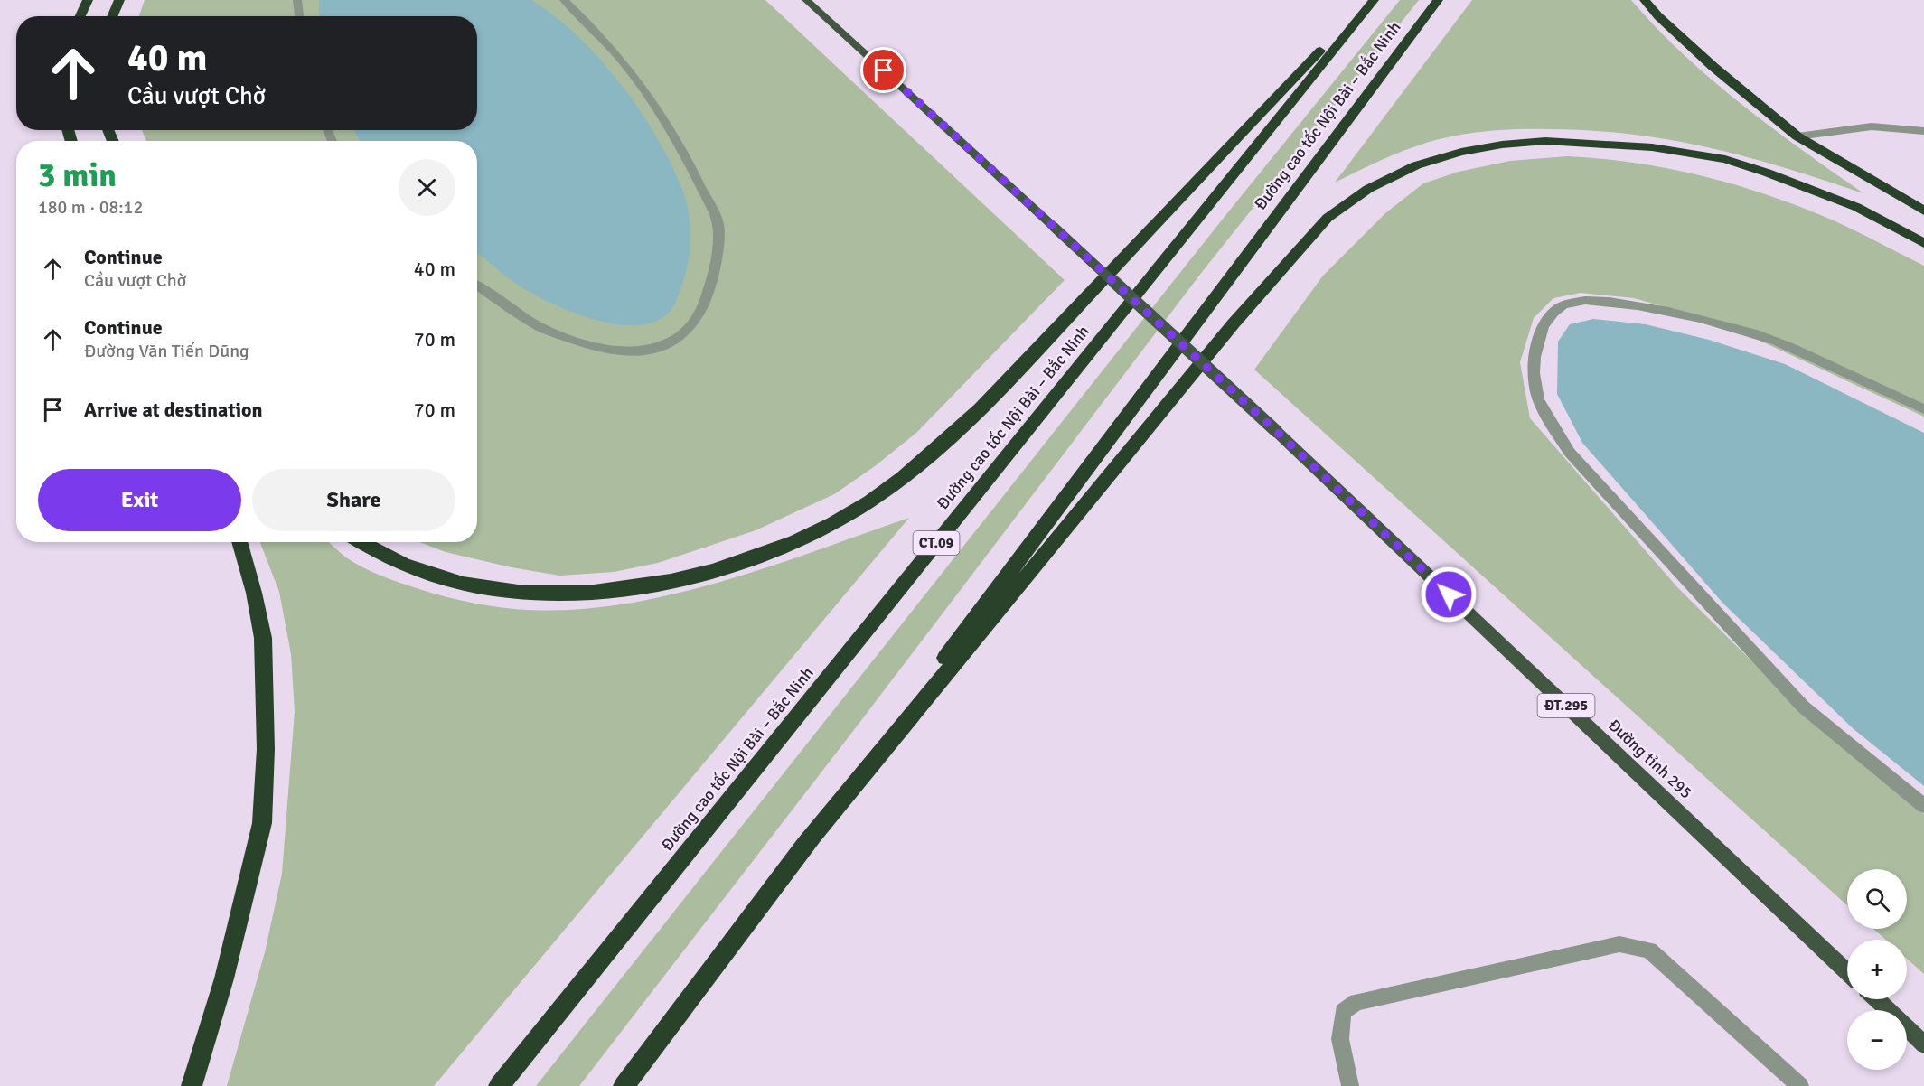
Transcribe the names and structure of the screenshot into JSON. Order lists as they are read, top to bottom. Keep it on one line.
{"streets":{"highway":["Đường cao tốc Nội Bài – Bắc Ninh","CT.09"],"main road":["ĐT.295","Đường tỉnh 295"]},"page":{"turn":["40 m","Cầu vượt Chờ"],"heading":["3 min","180 m · 08:12"],"list":[{"name":"Continue","note":"Cầu vượt Chờ","value":"40 m"},{"name":"Continue","note":"Đường Văn Tiến Dũng","value":"70 m"},{"name":"Arrive at destination","value":"70 m"}],"buttons":["Exit","Share"],"map_buttons":["+","−"]}}
